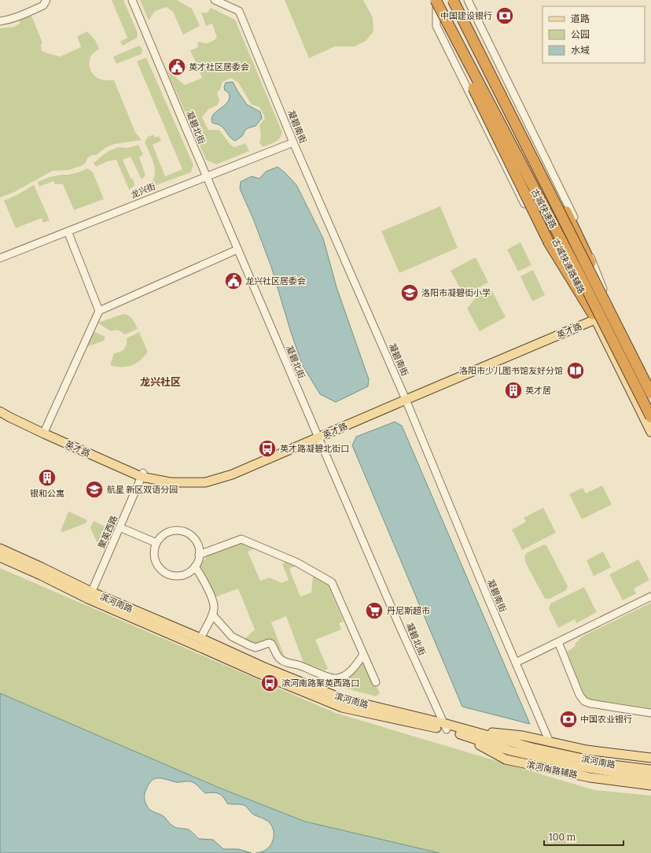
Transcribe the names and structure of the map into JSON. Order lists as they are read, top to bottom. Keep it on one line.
{"streets":{"highway":["古城快速路"],"main road":["古城快速路辅路","英才路","滨河南路","滨河南路辅路"],"street":["凝碧南街","凝碧北街","龙兴街","聚英西路"]},"crossings":[["凝碧南街","龙兴街"],["凝碧南街","英才路"],["凝碧北街","龙兴街"],["凝碧北街","英才路"],["凝碧北街","滨河南路"],["古城快速路","古城快速路辅路"],["古城快速路辅路","英才路"],["英才路","聚英西路"],["聚英西路","滨河南路"],["滨河南路","滨河南路辅路"]],"districts":["龙兴社区"],"places":{"bank":["中国建设银行","中国农业银行"],"public building":["英才社区居委会","龙兴社区居委会"],"school or university":["洛阳市凝碧街小学","航星 新区双语分园"],"library":["洛阳市少儿图书馆友好分馆"],"building":["英才居","银和公寓"],"bus stop":["英才路凝碧北街口","滨河南路聚英西路口"],"supermarket":["丹尼斯超市"]},"legend":["道路","公园","水域"],"scale_bar":"100 m"}
